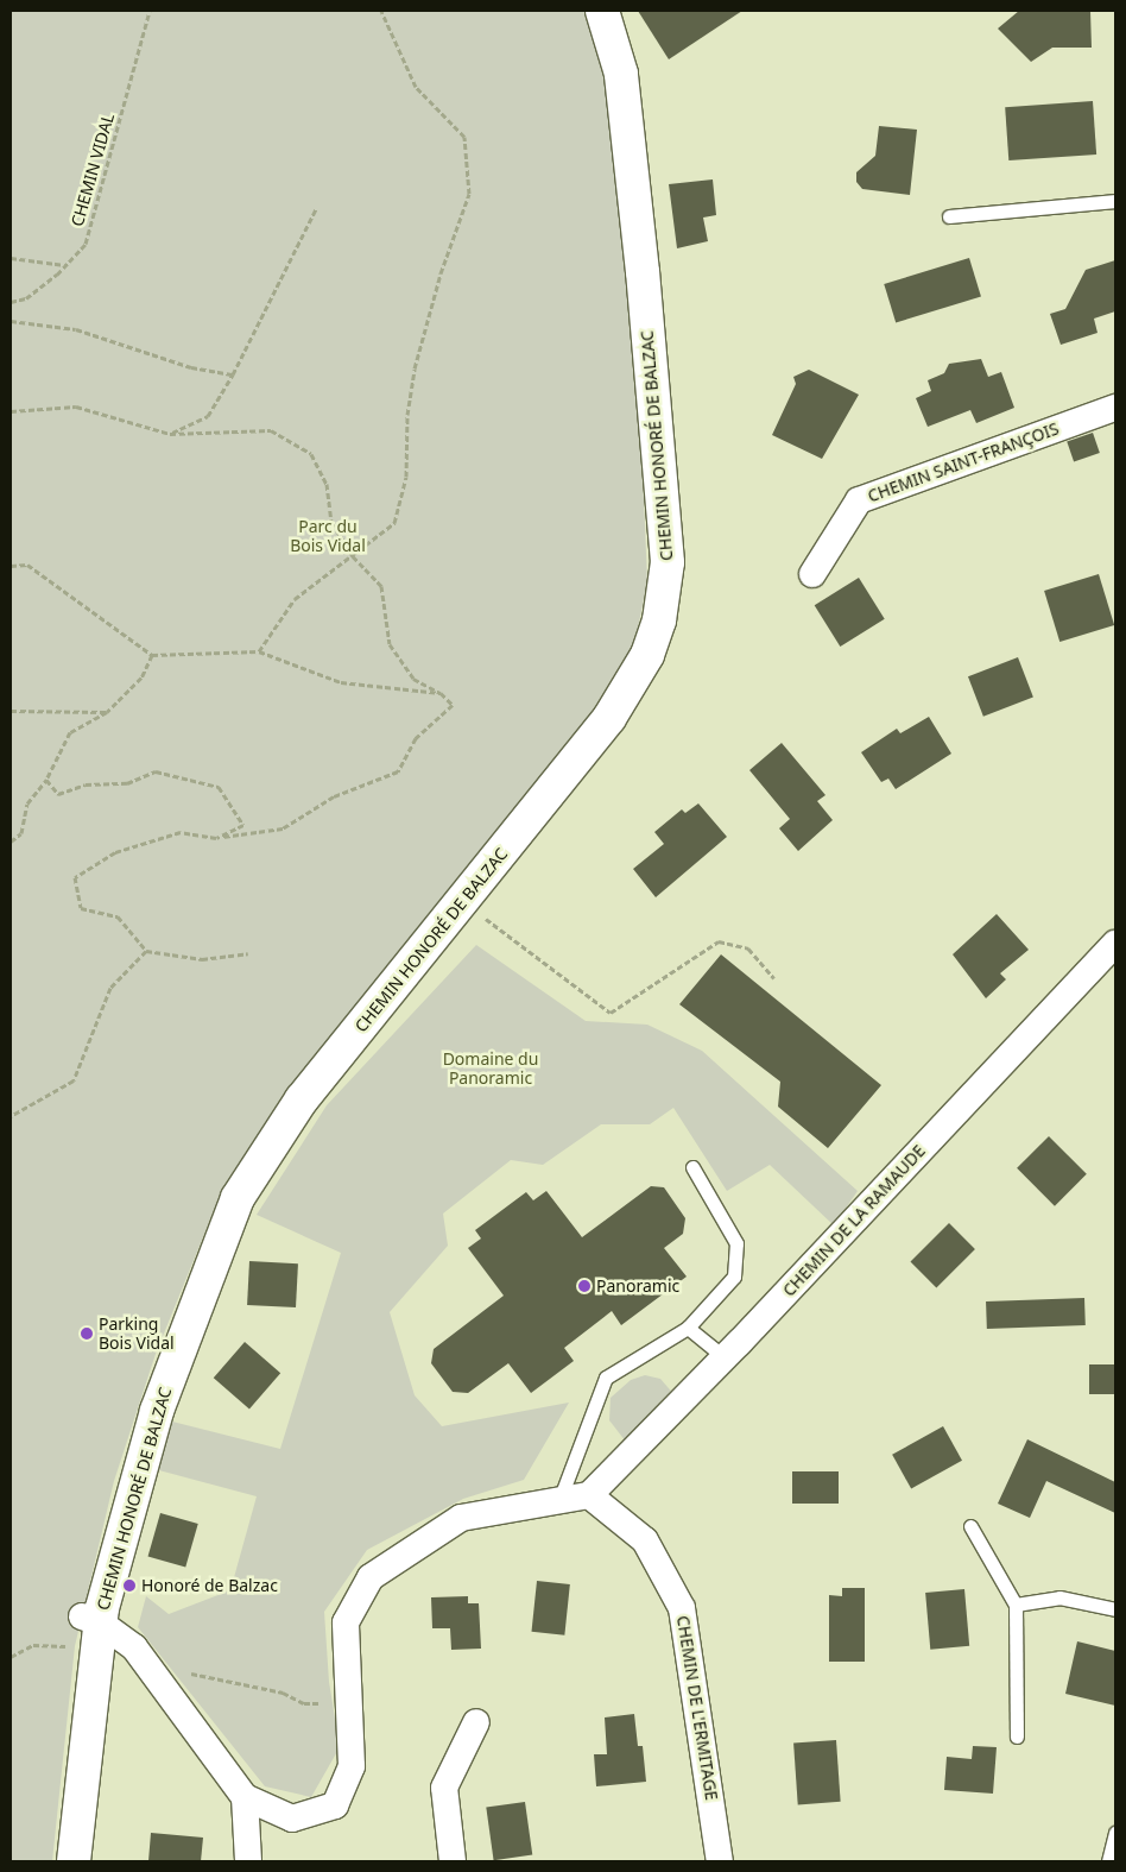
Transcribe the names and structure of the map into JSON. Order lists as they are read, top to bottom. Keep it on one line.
{"streets":{"street":["CHEMIN HONORÉ DE BALZAC","CHEMIN SAINT-FRANÇOIS","CHEMIN DE LA RAMAUDE","CHEMIN DE L'ERMITAGE"],"path":["CHEMIN VIDAL"]},"crossings":[["CHEMIN DE LA RAMAUDE","CHEMIN DE L'ERMITAGE"]],"parks":["Parc du Bois Vidal","Domaine du Panoramic"],"places":["Panoramic","Parking Bois Vidal","Honoré de Balzac"]}
